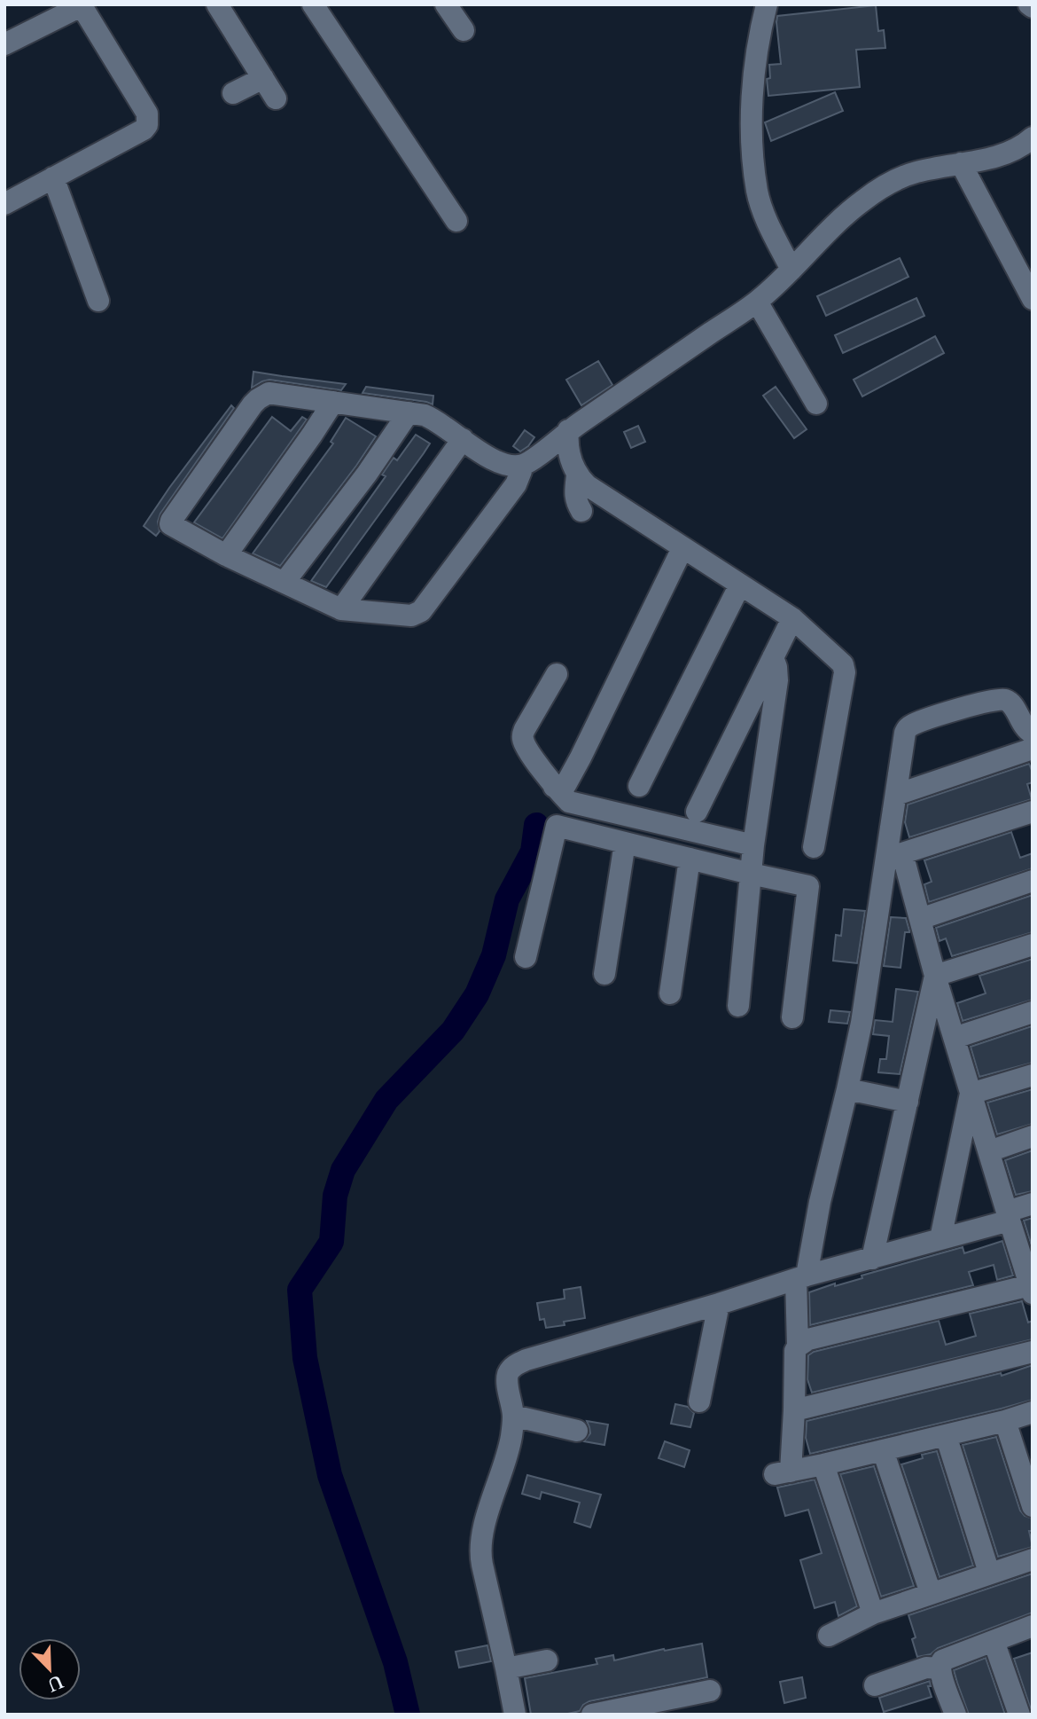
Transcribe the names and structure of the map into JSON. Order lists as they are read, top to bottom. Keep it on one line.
{"north":"bottom right"}
